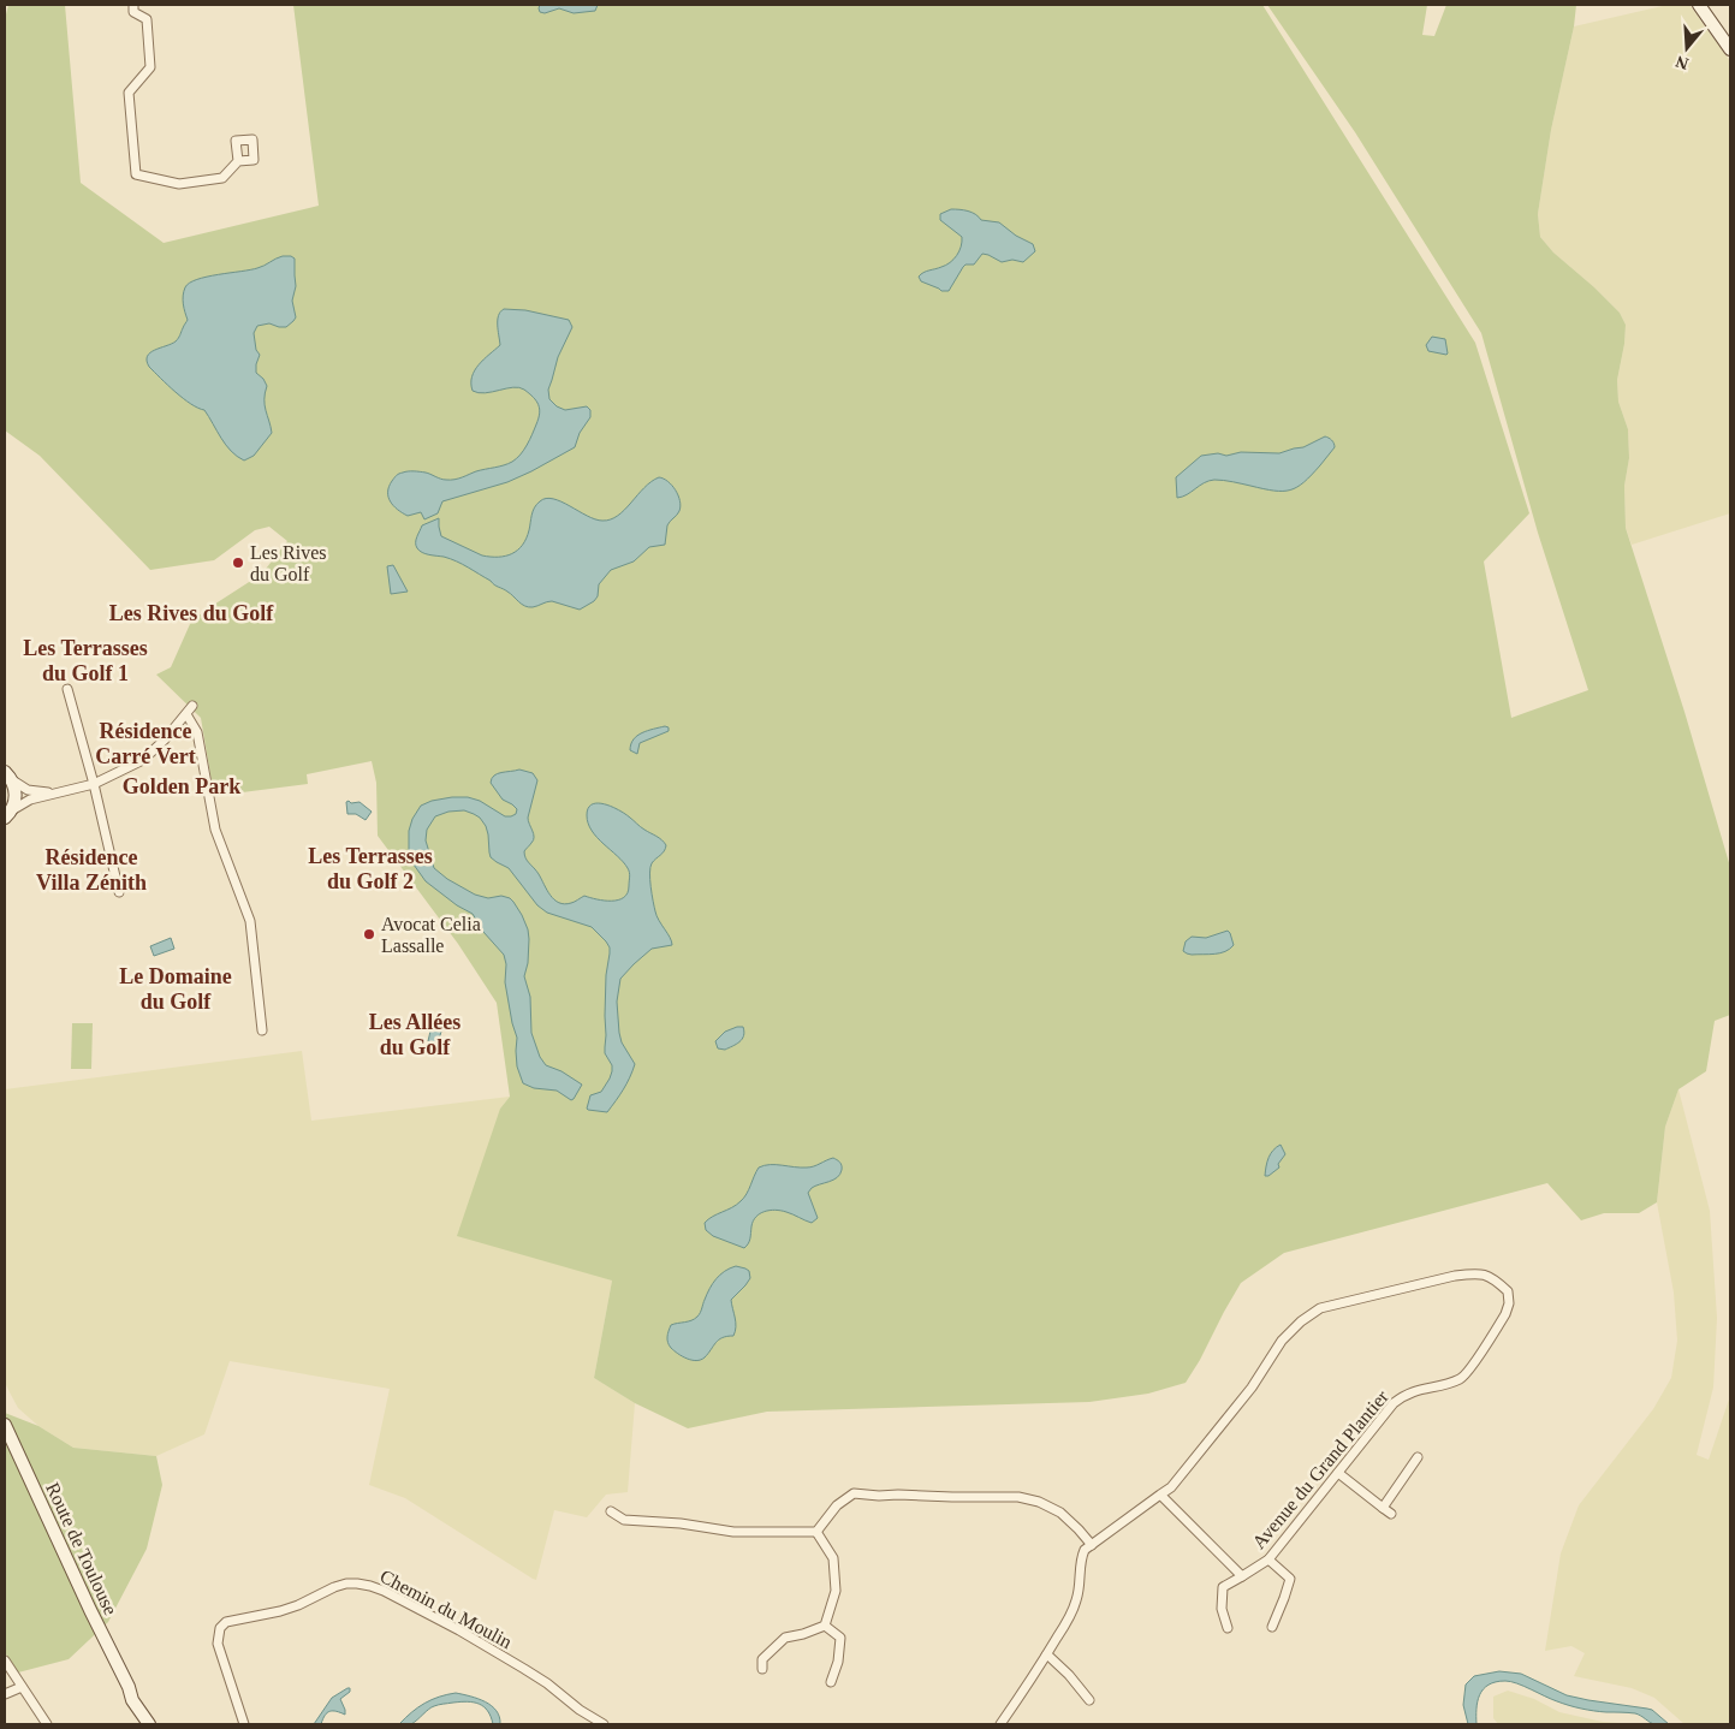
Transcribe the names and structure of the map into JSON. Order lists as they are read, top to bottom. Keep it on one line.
{"streets":{"main road":["Route de Toulouse"],"street":["Avenue du Grand Plantier","Chemin du Moulin"]},"districts":["Les Rives du Golf","Les Terrasses du Golf 1","Résidence Carré Vert","Golden Park","Les Terrasses du Golf 2","Résidence Villa Zénith","Le Domaine du Golf","Les Allées du Golf"],"places":["Les Rives du Golf","Avocat Celia Lassalle"],"north":"bottom"}
